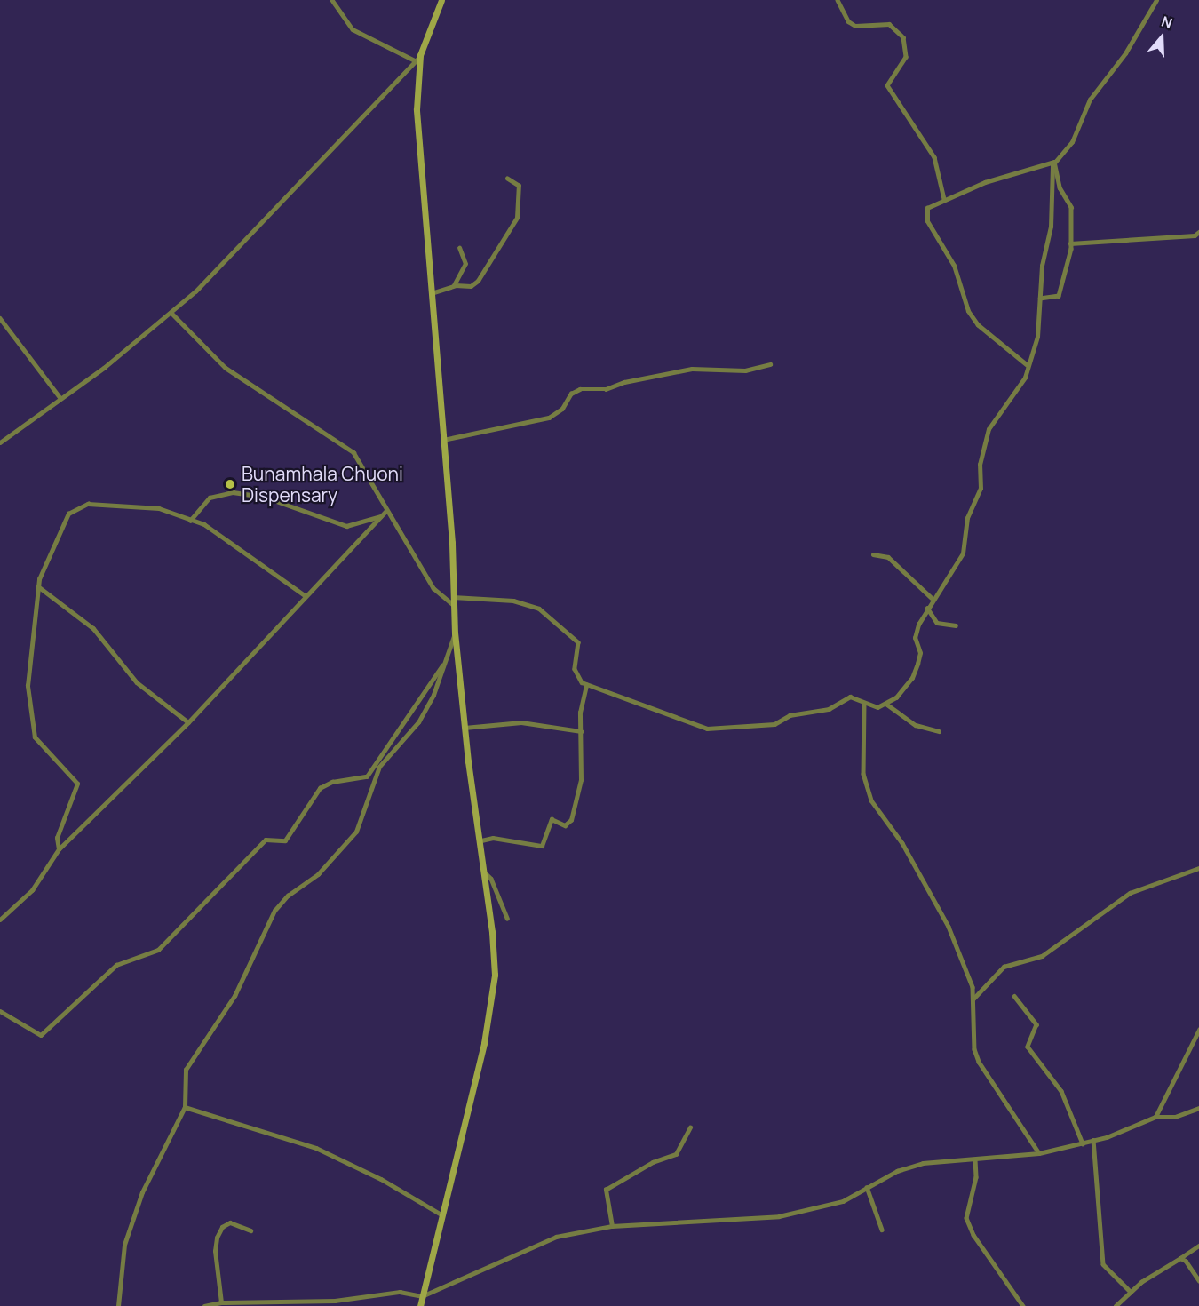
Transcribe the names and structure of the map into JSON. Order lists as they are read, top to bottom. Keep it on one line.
{"places":["Bunamhala Chuoni Dispensary"],"north":"top"}
